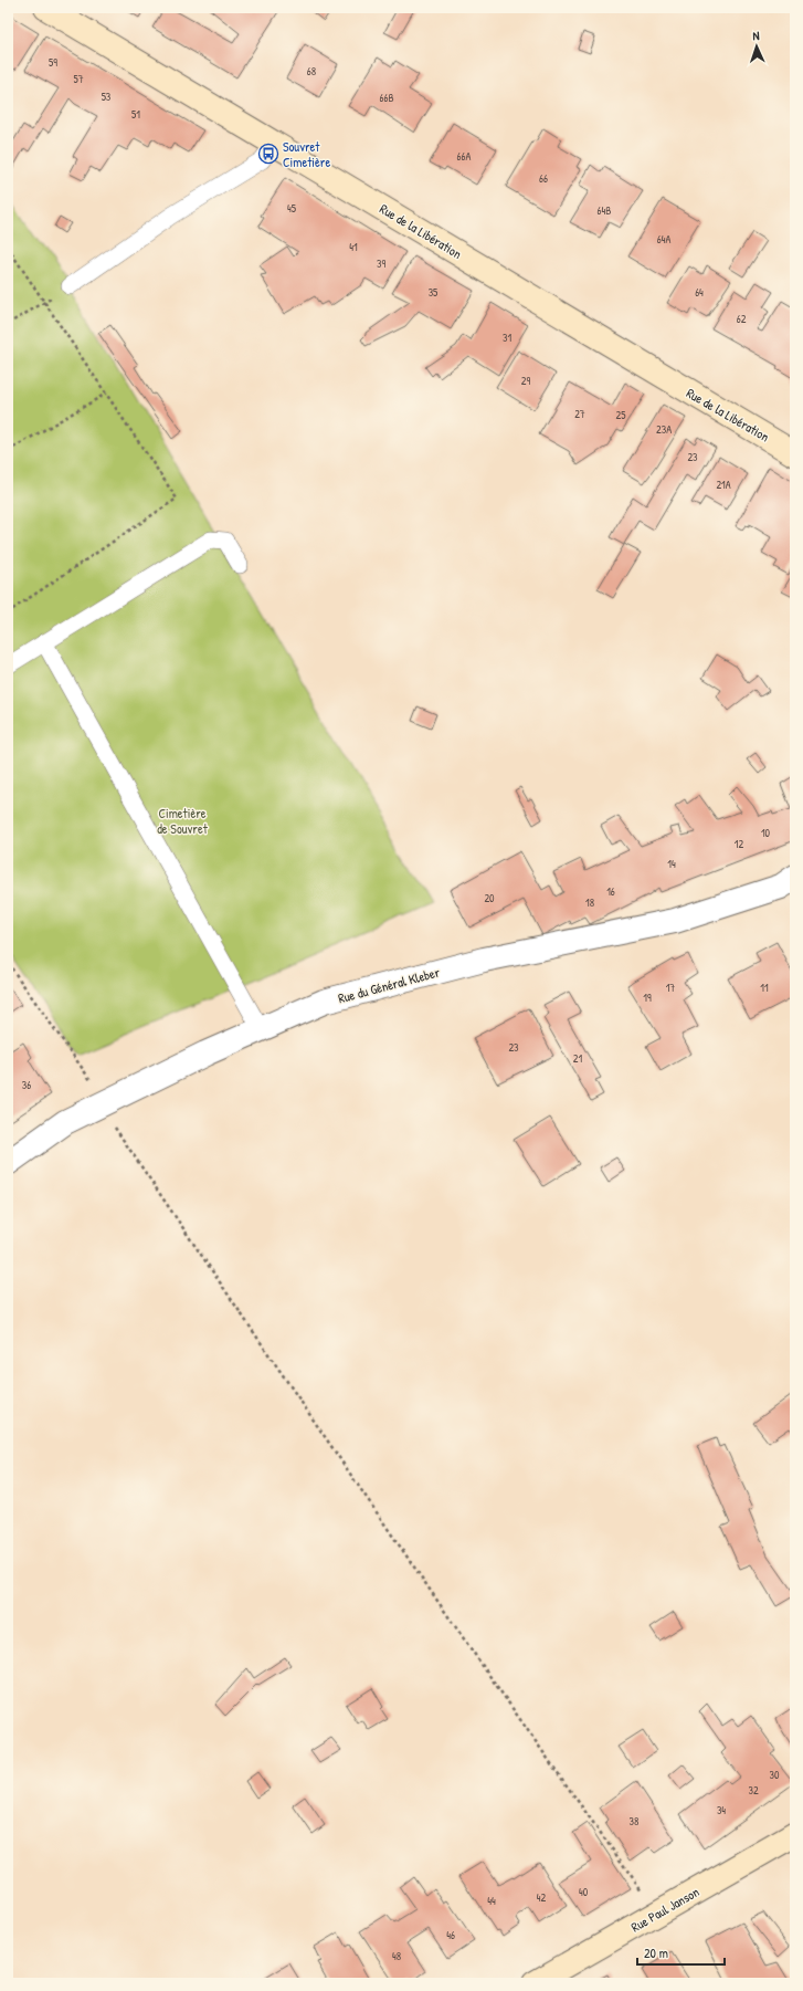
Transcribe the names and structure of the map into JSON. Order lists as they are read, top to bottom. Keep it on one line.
{"streets":{"main road":["Rue de la Libération","Rue Paul Janson"],"street":["Rue du Général Kleber"]},"parks":["Cimetière de Souvret"],"places":{"bus stop":["Souvret Cimetière"]},"house_numbers":["59","68","57","53","66B","51","66A","66","45","64B","64A","41","39","35","64","62","31","29","27","25","23A","23","21A","10","12","14","16","20","18","17","11","19","23","21","36","30","32","34","38","40","42","44","46","48"],"scale_bar":"20 m","north":"top"}
